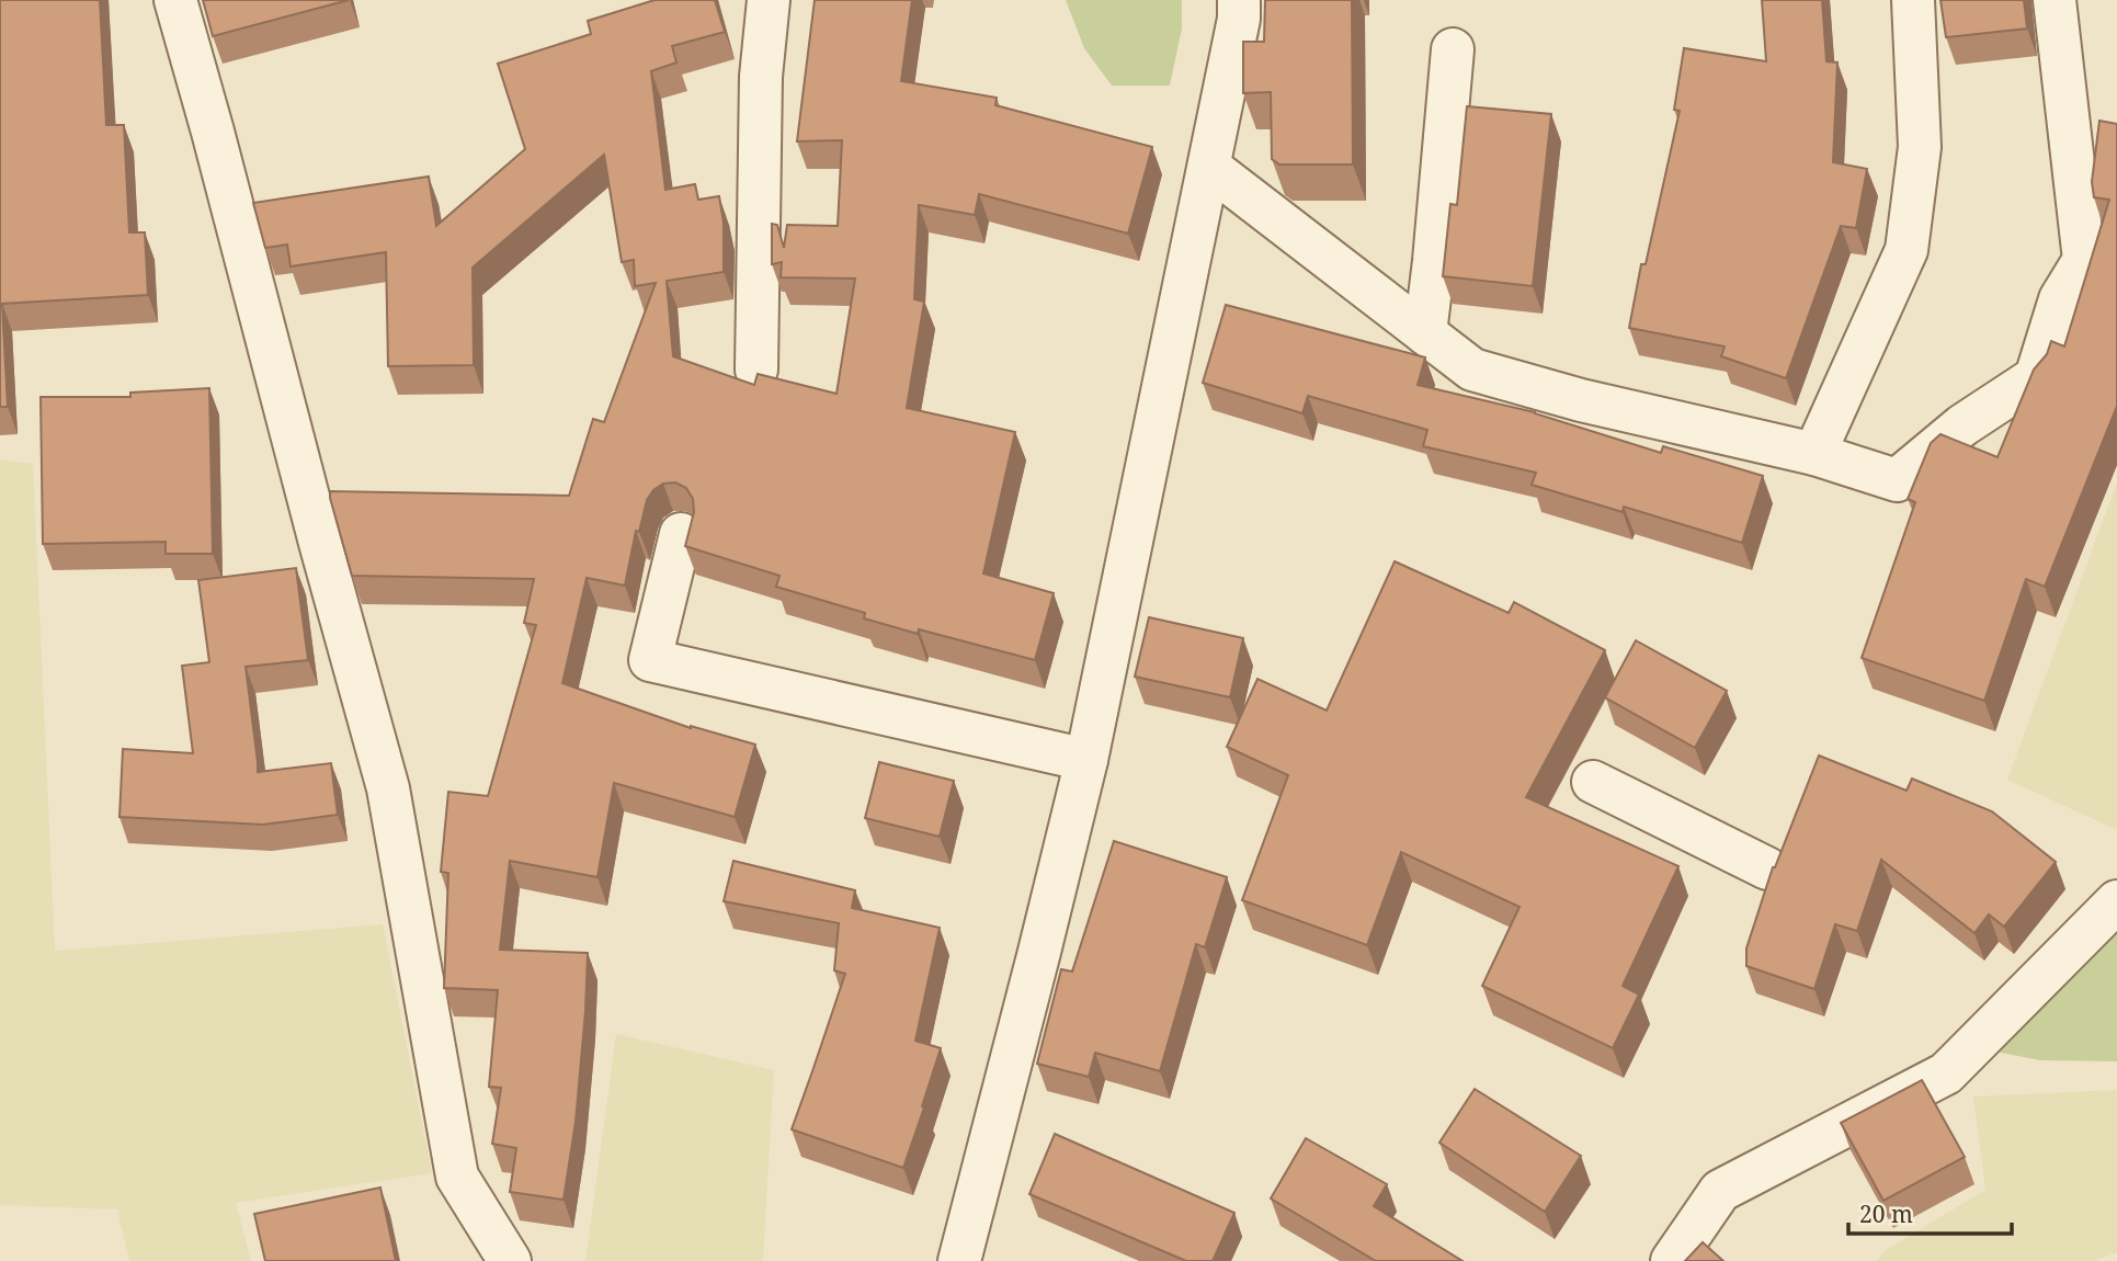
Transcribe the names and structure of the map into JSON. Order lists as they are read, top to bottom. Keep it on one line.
{"scale_bar":"20 m"}
